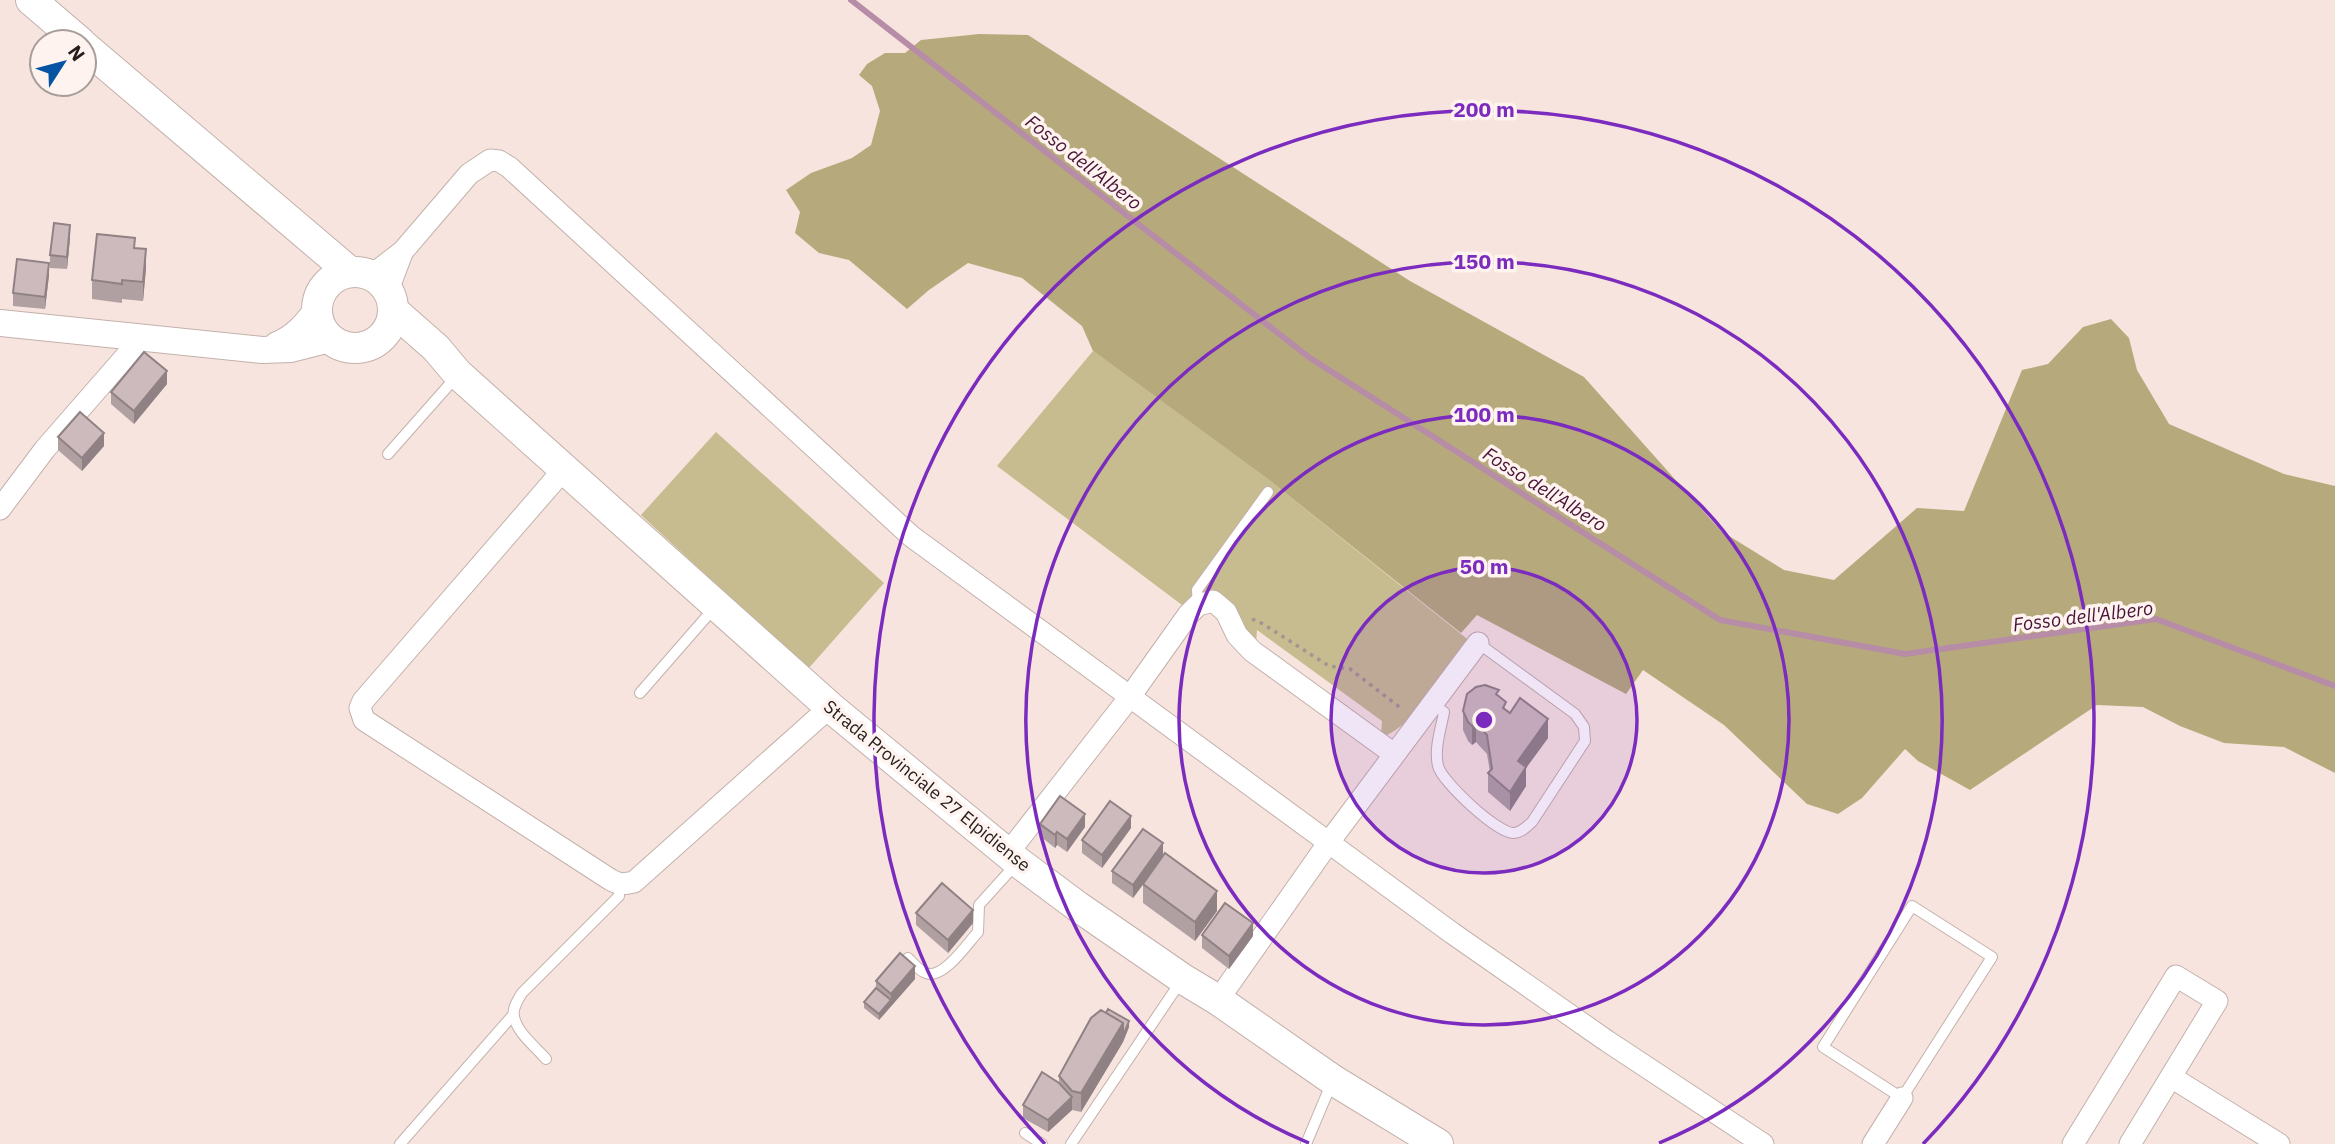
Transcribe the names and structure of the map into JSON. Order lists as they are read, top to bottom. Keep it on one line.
{"streets":{"main road":["Strada Provinciale 27 Elpidiense"]},"water":["Fosso dell'Albero"],"north":"top right","rings":["200 m","150 m","100 m","50 m"]}
